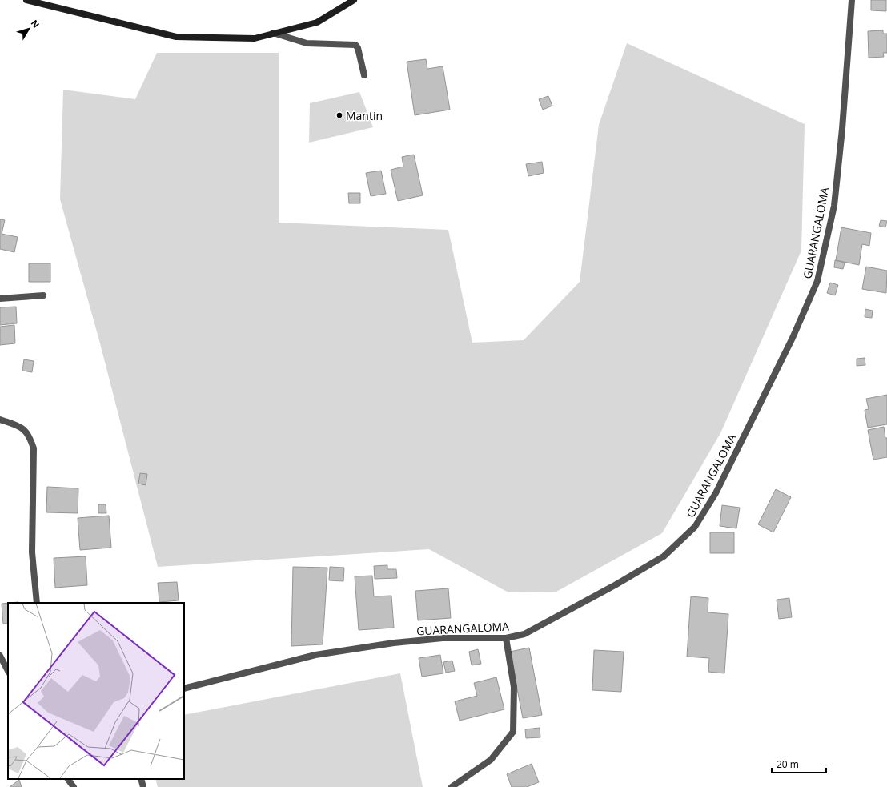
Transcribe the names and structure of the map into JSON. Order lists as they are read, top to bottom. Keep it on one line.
{"streets":{"street":["GUARANGALOMA"]},"places":["Mantin"],"scale_bar":"20 m","north":"top right"}
